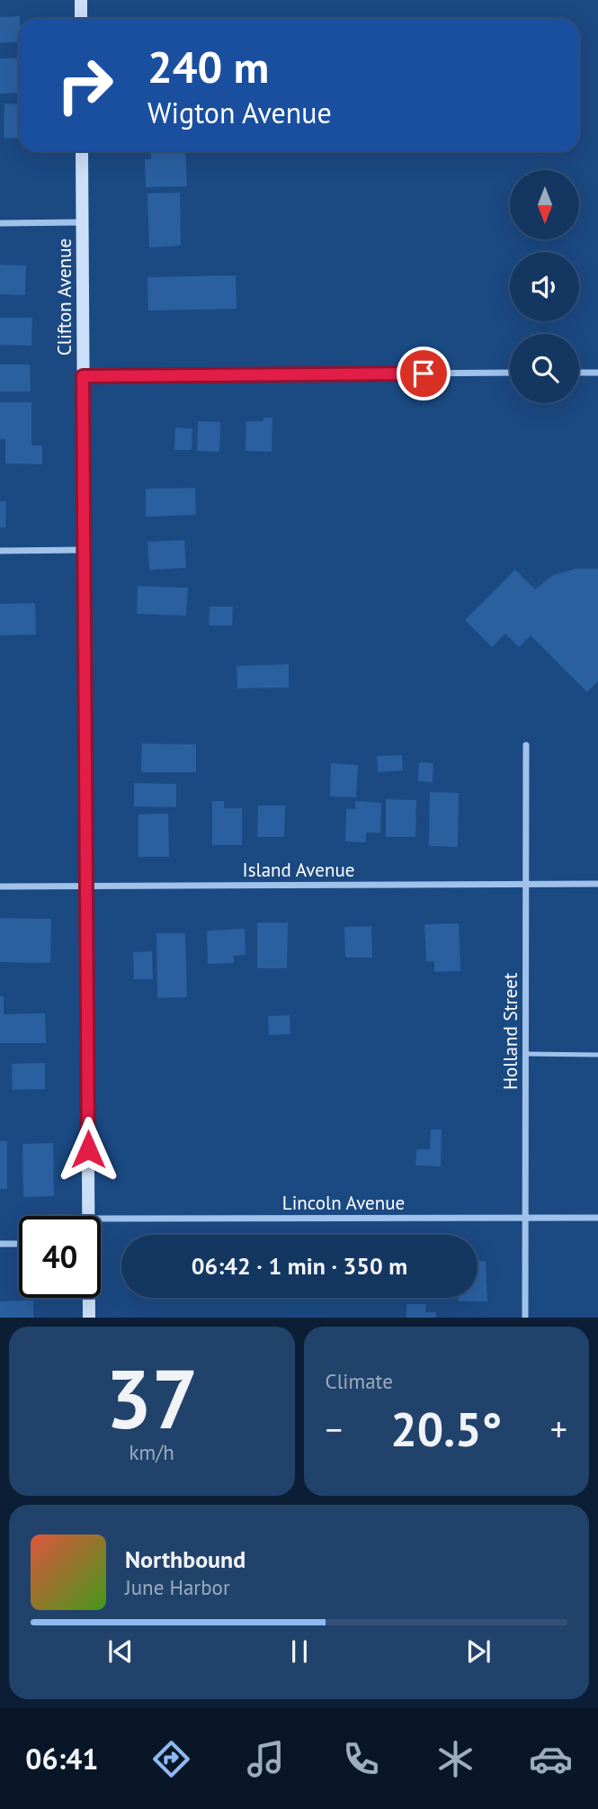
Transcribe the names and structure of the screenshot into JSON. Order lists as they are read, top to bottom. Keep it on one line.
{"streets":{"street":["Clifton Avenue","Island Avenue","Holland Street","Lincoln Avenue"]},"crossings":[["Clifton Avenue","Island Avenue"],["Island Avenue","Holland Street"],["Holland Street","Lincoln Avenue"]],"north":"bottom","page":{"turn":["240 m","Wigton Avenue"],"limit":"40","trip":"06:42 · 1 min · 350 m","tile":[["37","km/h"],"Climate"],"heat":["−","20.5°","+"],"song":["Northbound","June Harbor"],"tabs":"06:41"}}
